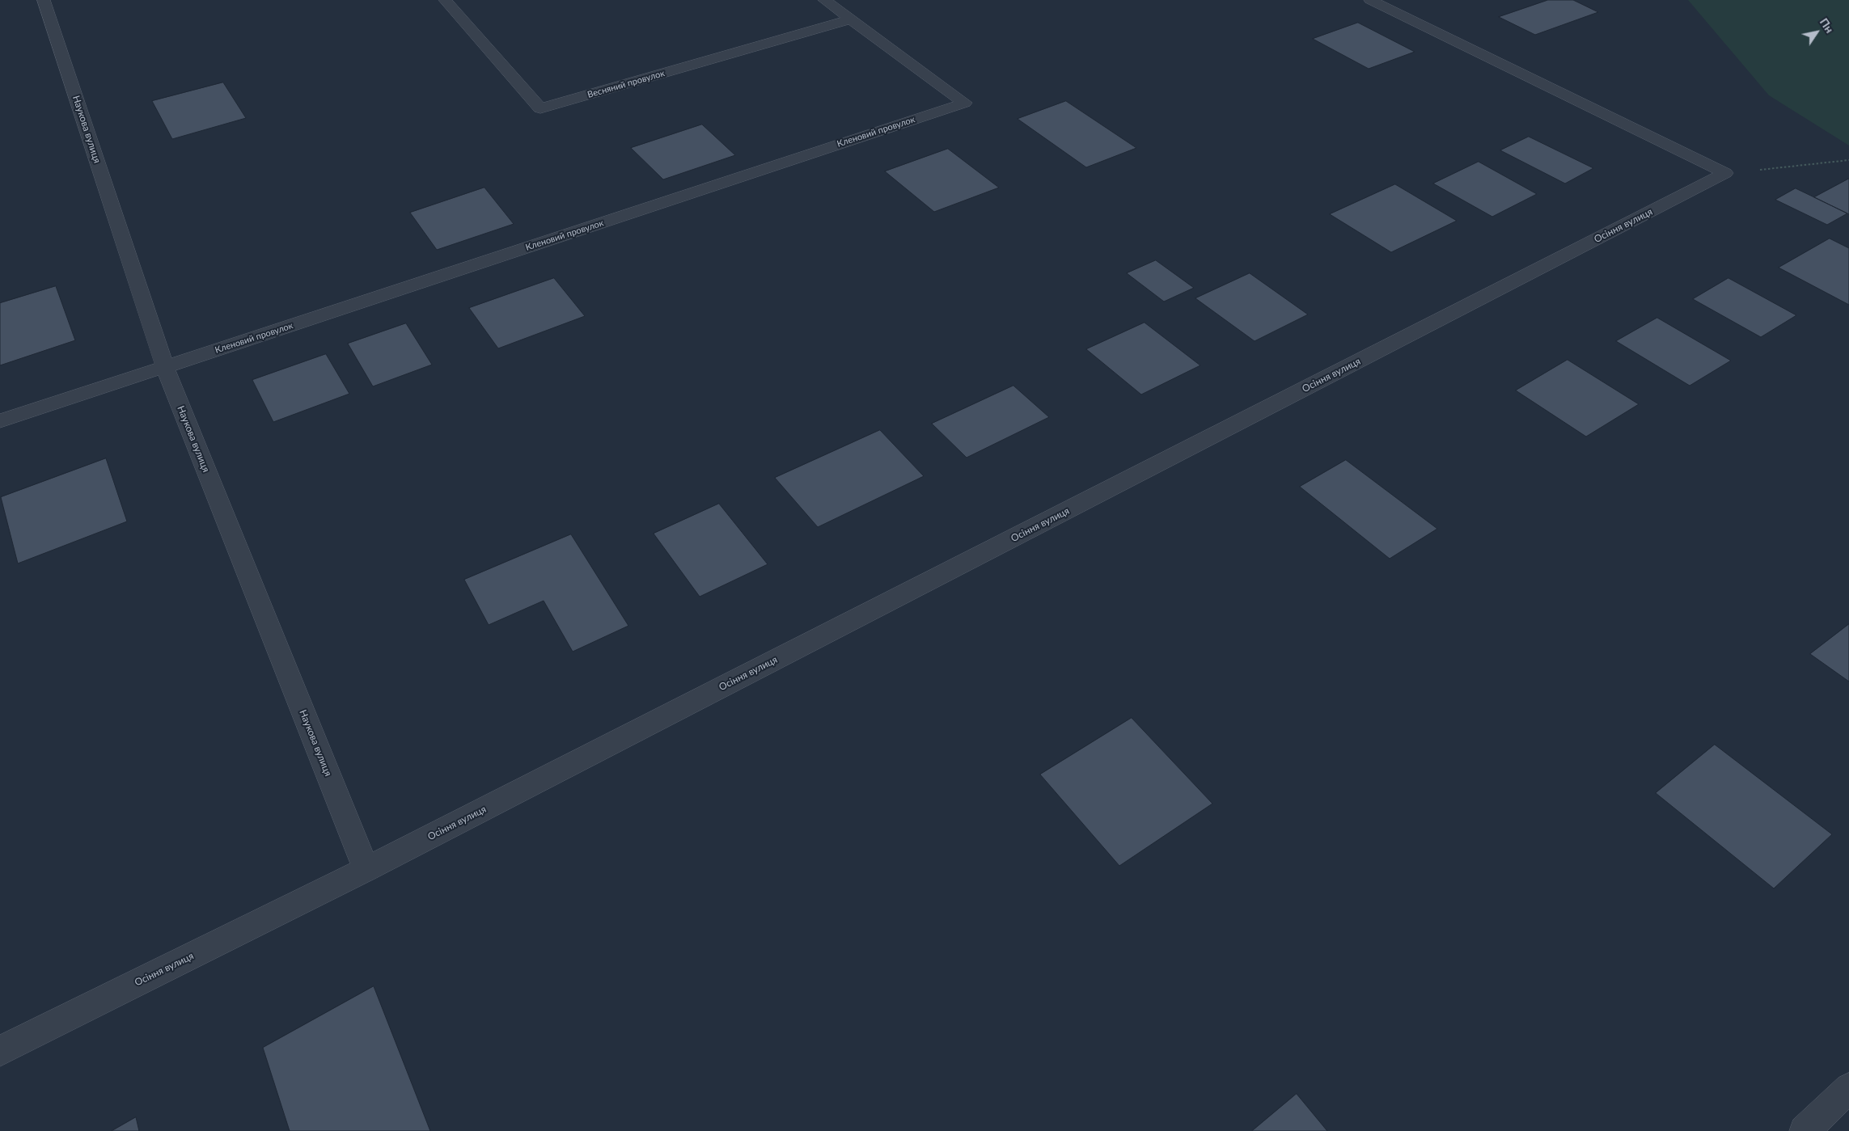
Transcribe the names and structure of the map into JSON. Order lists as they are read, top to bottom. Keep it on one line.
{"streets":{"street":["Весняний провулок","Наукова вулиця","Кленовий провулок","Осіння вулиця"]},"crossings":[["Весняний провулок","Кленовий провулок"],["Наукова вулиця","Кленовий провулок"],["Наукова вулиця","Осіння вулиця"]],"north":"top right"}
